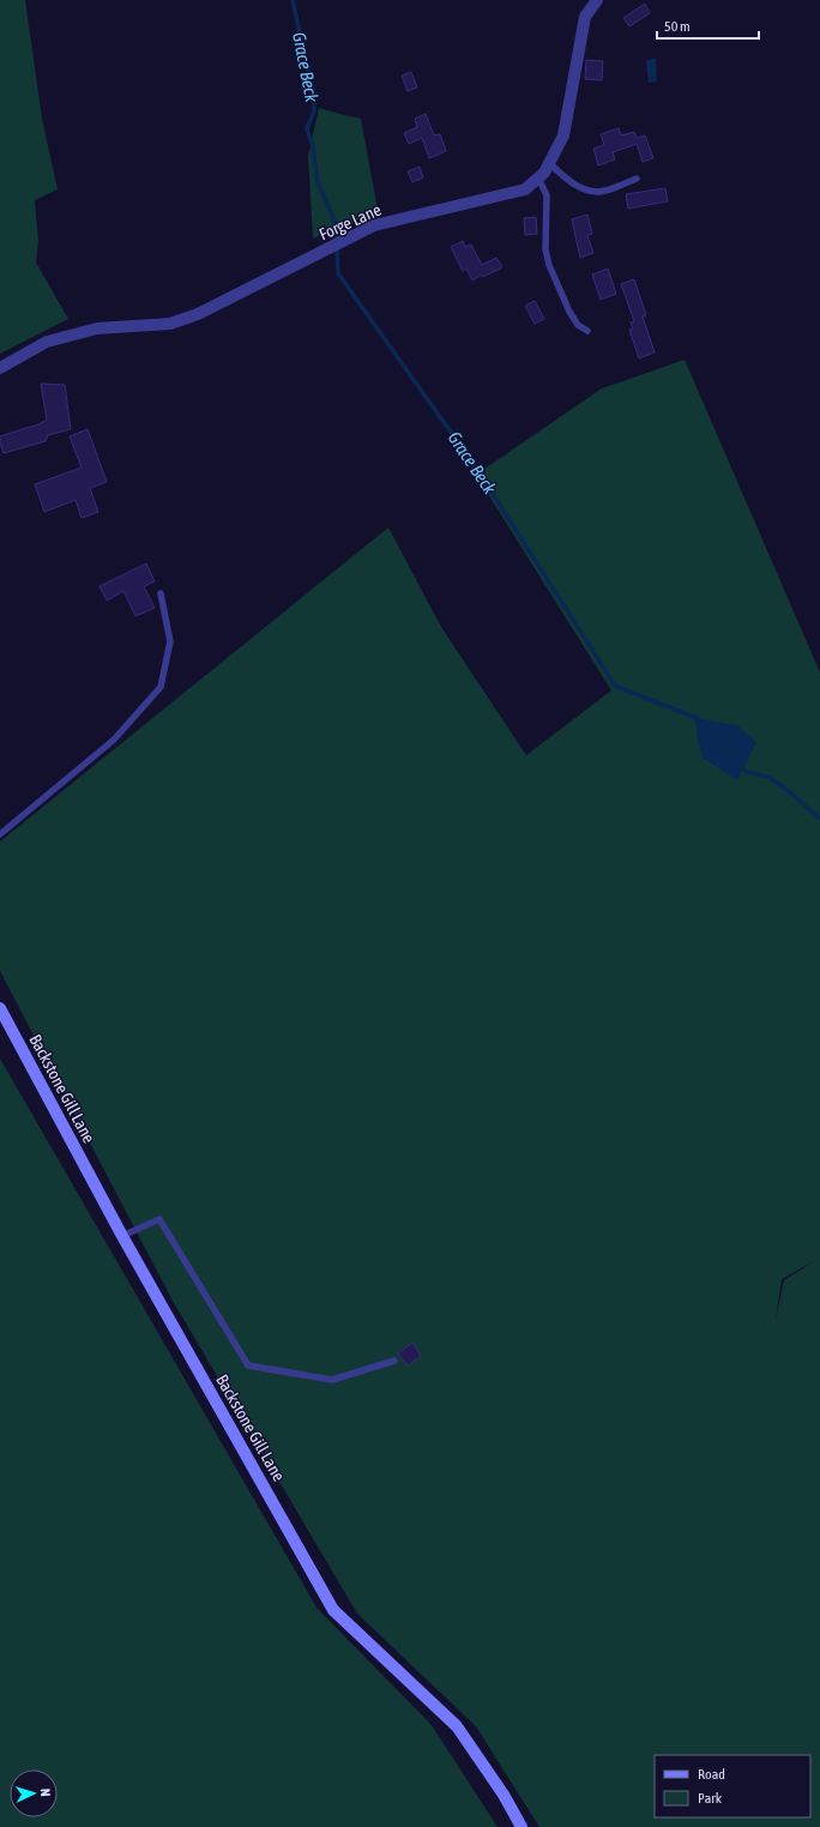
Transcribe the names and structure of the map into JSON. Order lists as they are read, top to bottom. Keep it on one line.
{"streets":{"street":["Forge Lane","Backstone Gill Lane"]},"water":["Grace Beck"],"legend":["Road","Park"],"scale_bar":"50 m","north":"right"}
